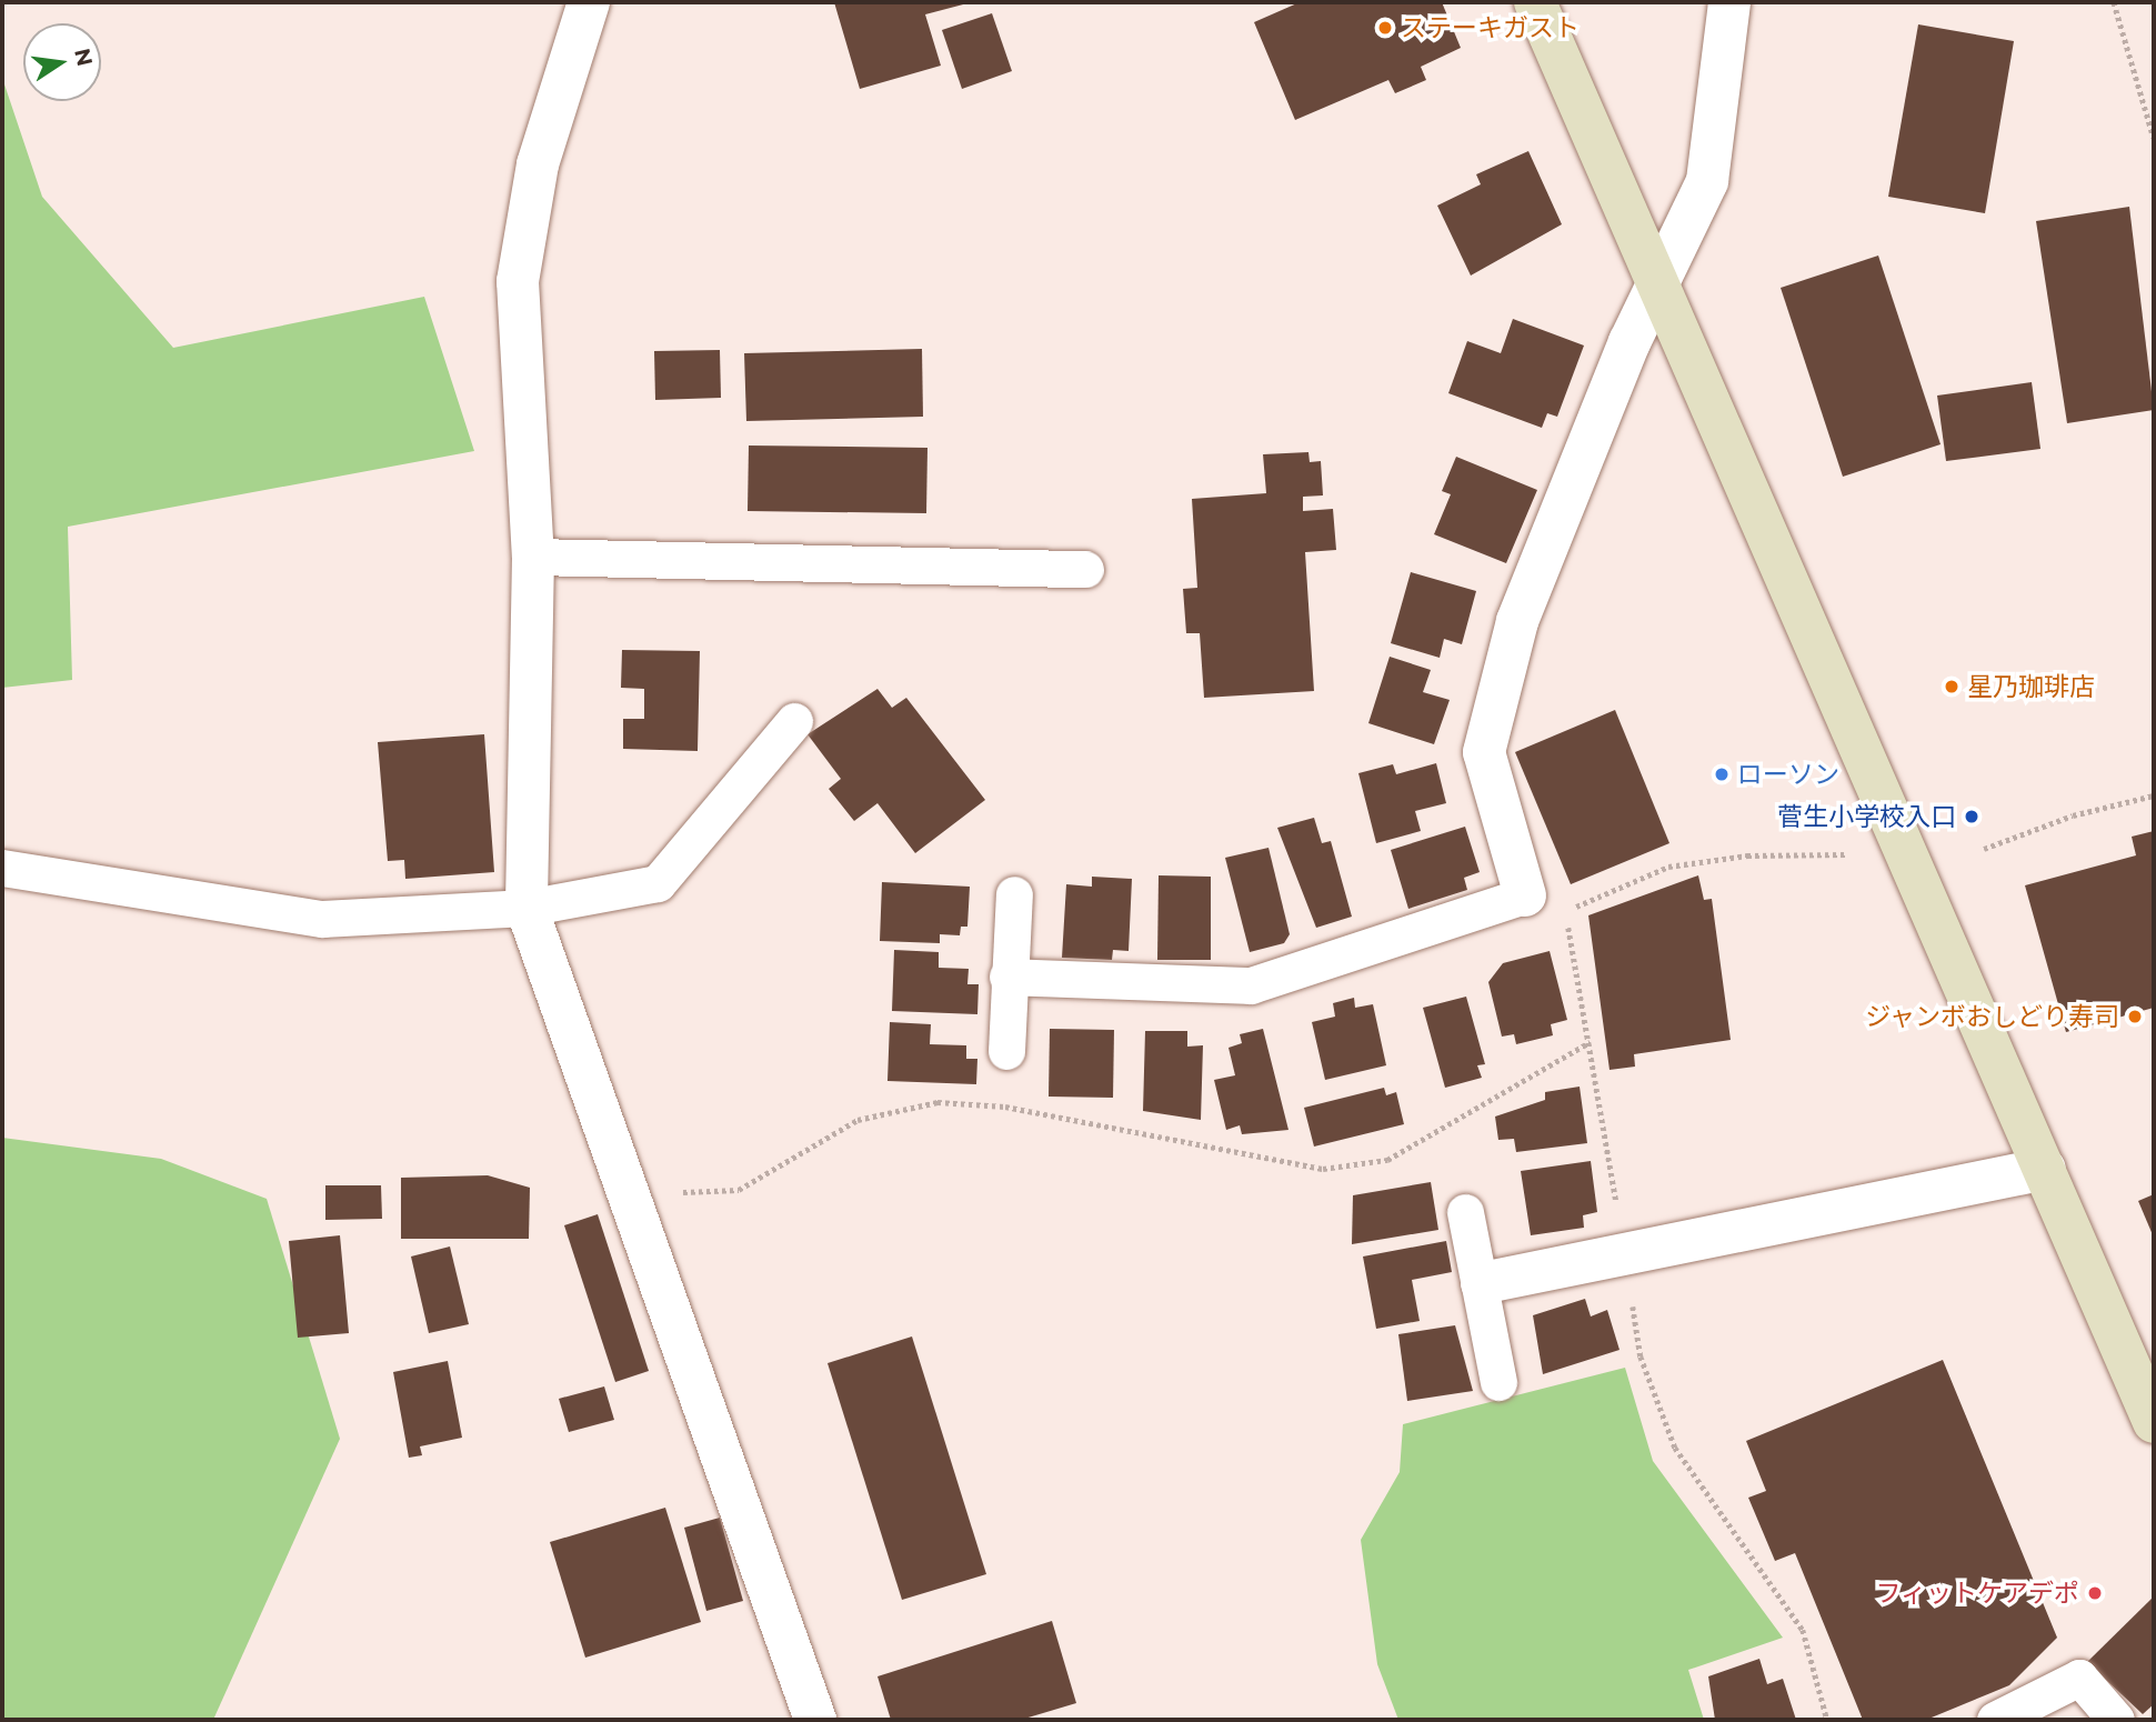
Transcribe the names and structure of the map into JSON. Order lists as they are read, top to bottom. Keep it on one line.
{"places":["ステーキガスト","星乃珈琲店","ローソン","菅生小学校入口","ジャンボおしどり寿司","フィットケアデポ"],"north":"right"}
